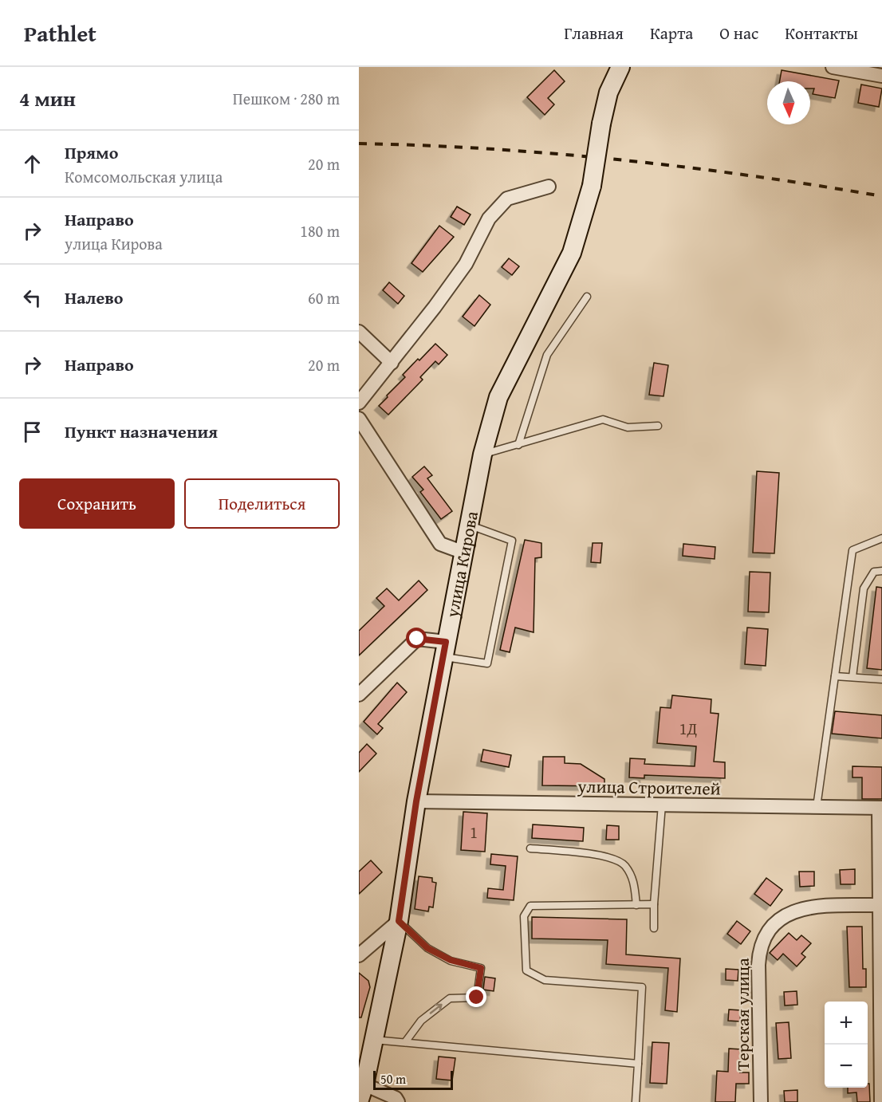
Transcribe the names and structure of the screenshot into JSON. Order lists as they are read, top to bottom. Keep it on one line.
{"streets":{"main road":["улица Кирова"],"street":["улица Строителей","Терская улица"]},"crossings":[["улица Кирова","улица Строителей"]],"house_numbers":["1Д","1"],"scale_bar":"50 m","north":"bottom","page":{"header":"Pathlet","nav":["Главная","Карта","О нас","Контакты"],"heading":["4 мин","Пешком · 280 m"],"list":[["Прямо","Комсомольская улица","20 m"],["Направо","улица Кирова","180 m"],["Налево","60 m"],["Направо","20 m"],"Пункт назначения"],"buttons":["Сохранить","Поделиться"],"map_buttons":["+","−"],"scale":"50 m"}}
